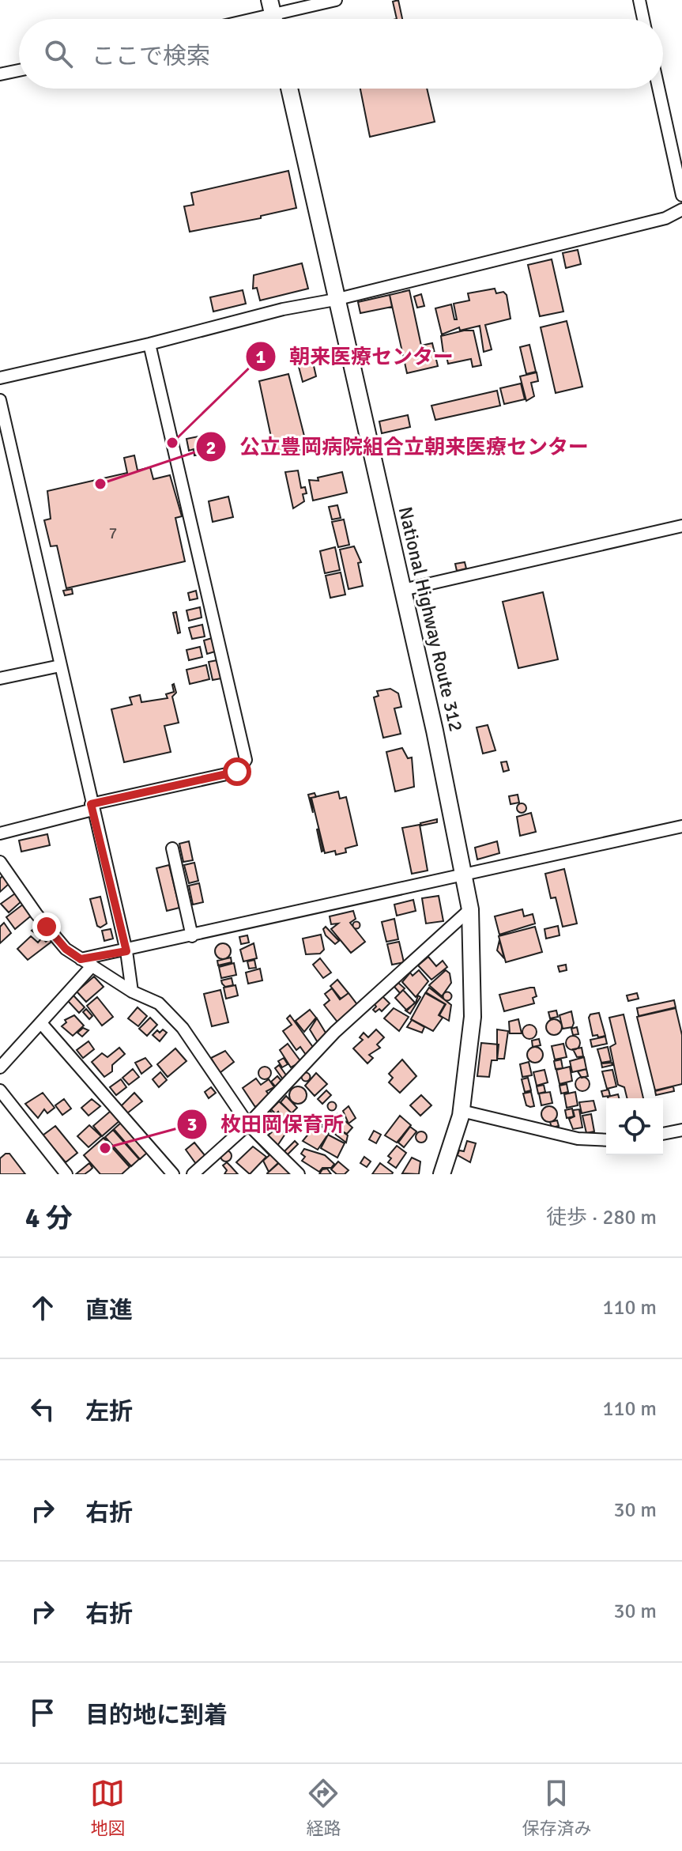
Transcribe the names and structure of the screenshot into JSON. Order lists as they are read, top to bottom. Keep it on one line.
{"streets":{"highway":["National Highway Route 312"]},"places":["朝来医療センター","公立豊岡病院組合立朝来医療センター","枚田岡保育所"],"house_numbers":["7"],"page":{"search":"ここで検索","heading":["4 分","徒歩 · 280 m"],"list":[["直進","110 m"],["左折","110 m"],["右折","30 m"],["右折","30 m"],"目的地に到着"],"nav":["地図","経路","保存済み"]}}
